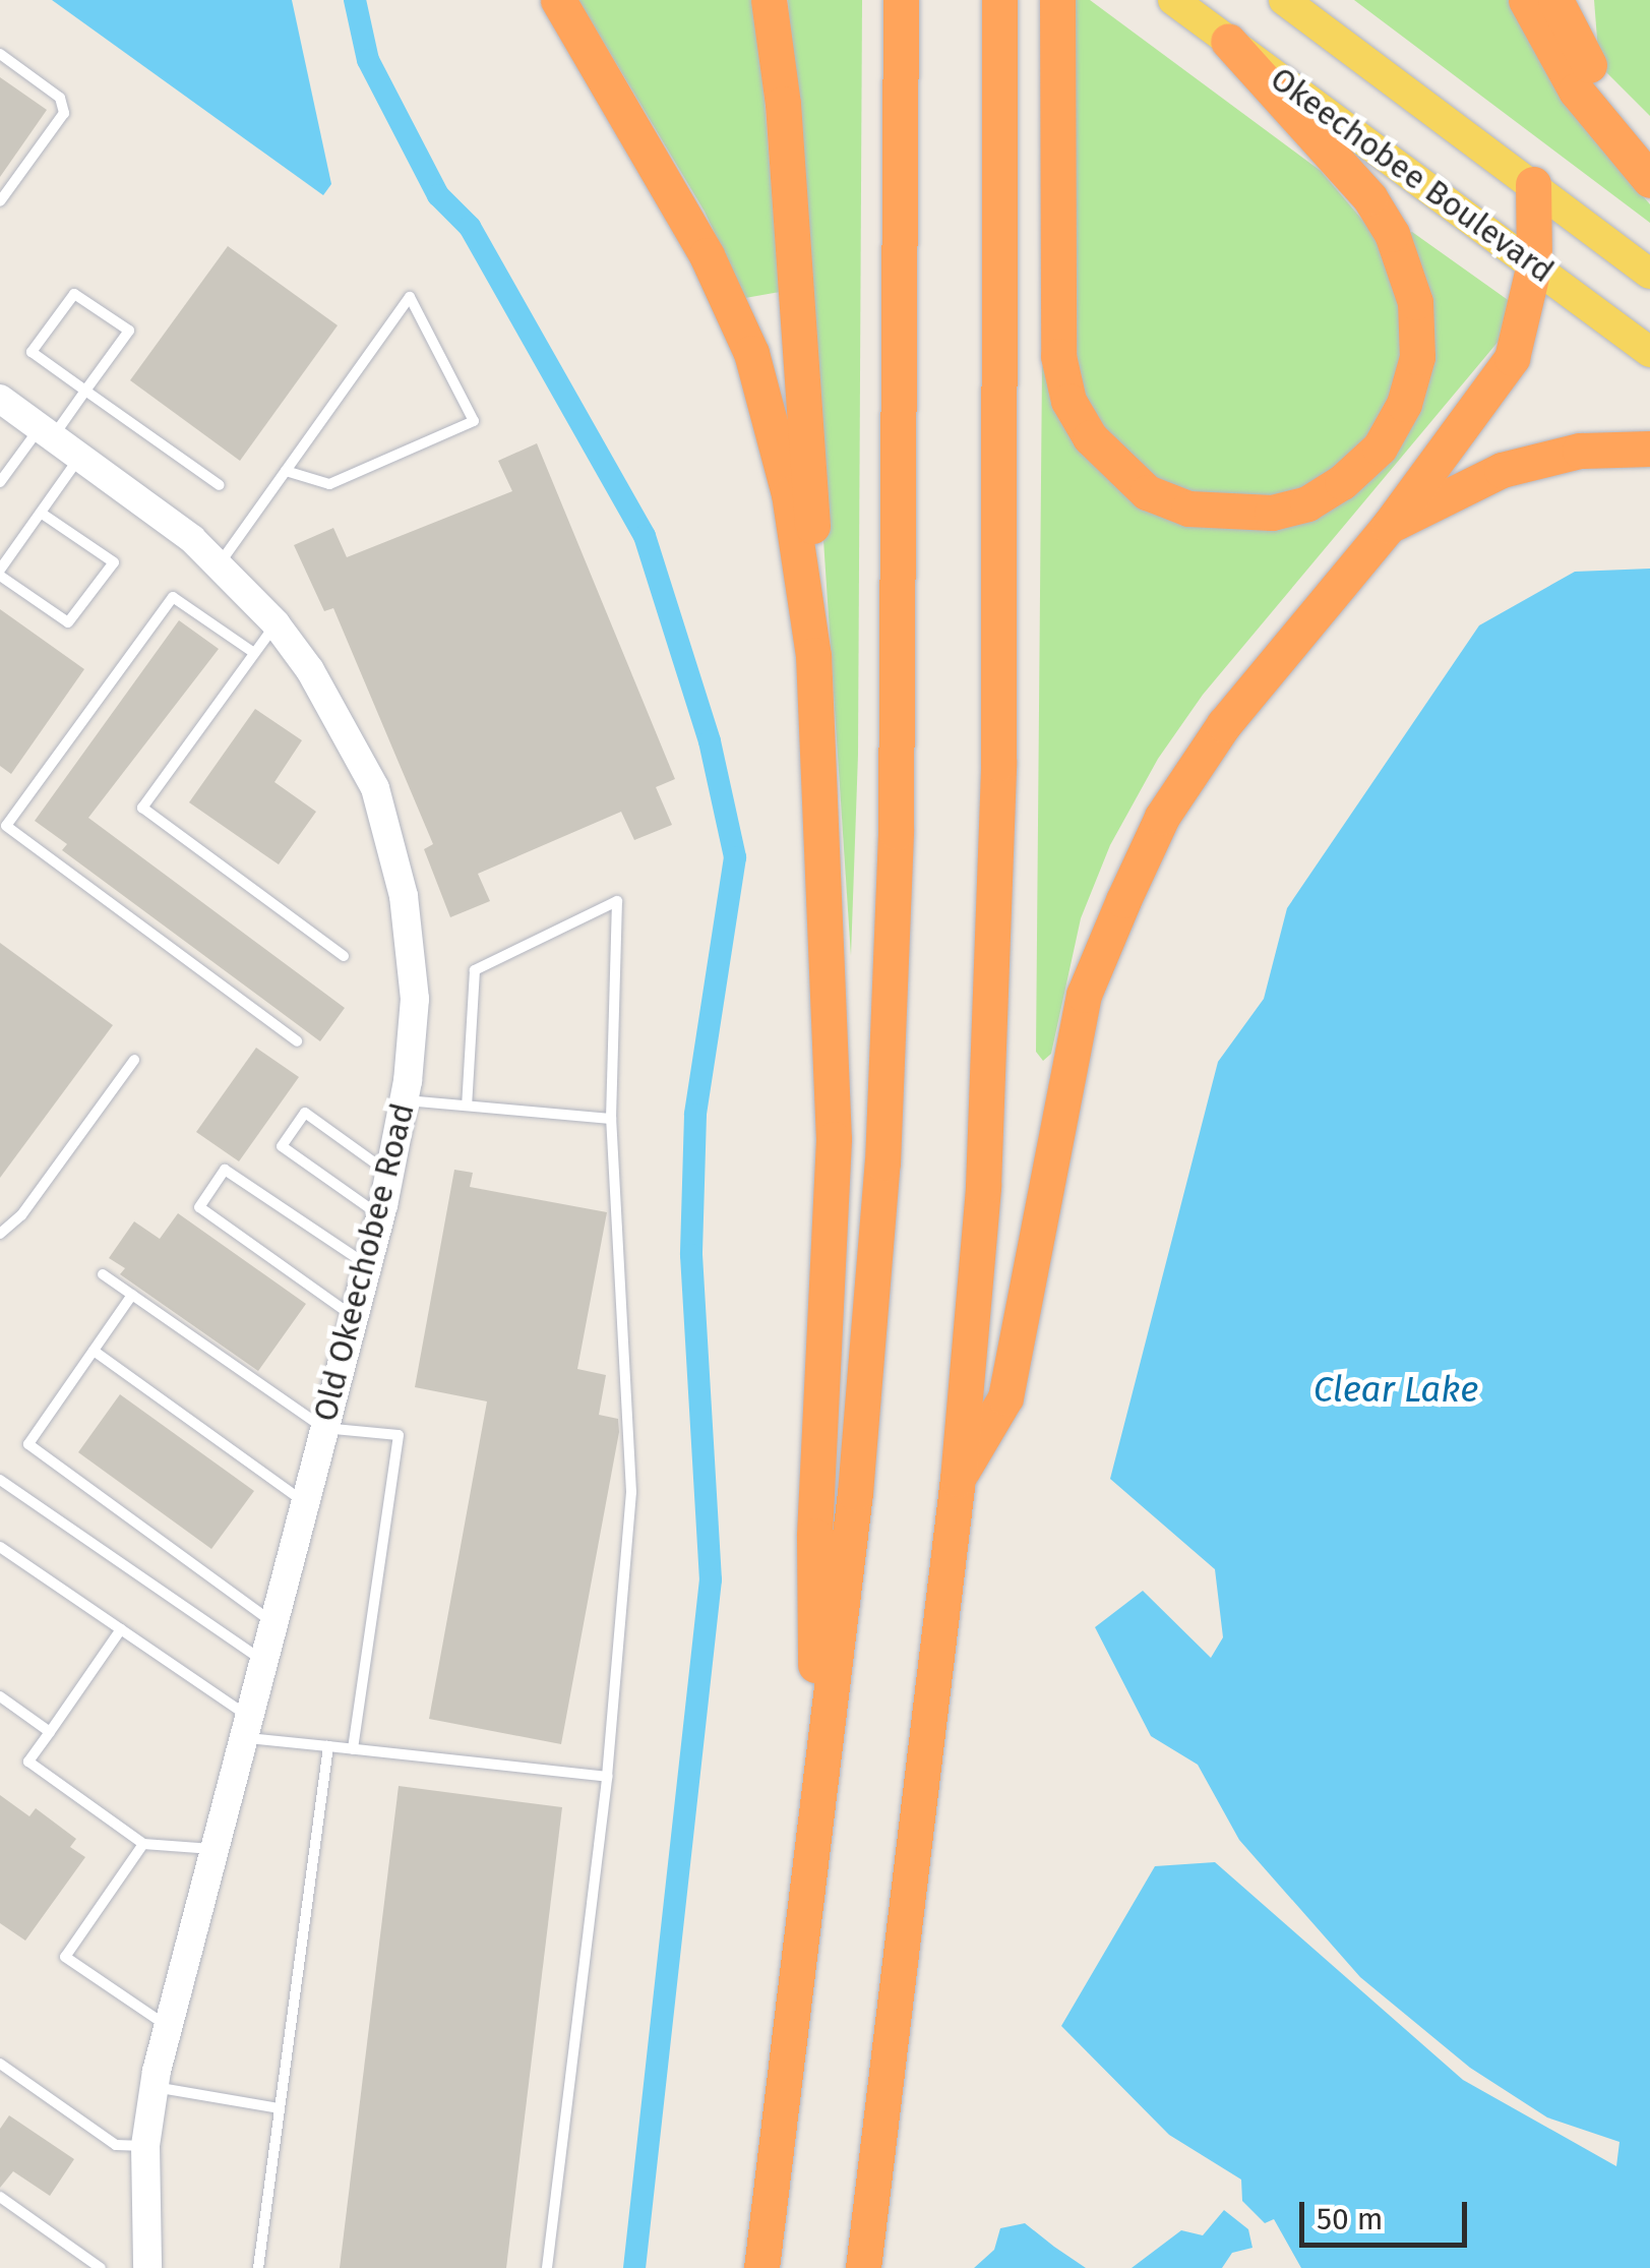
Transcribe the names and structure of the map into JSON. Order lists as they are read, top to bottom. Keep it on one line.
{"streets":{"main road":["Okeechobee Boulevard"],"street":["Old Okeechobee Road"]},"water":["Clear Lake"],"scale_bar":"50 m"}
